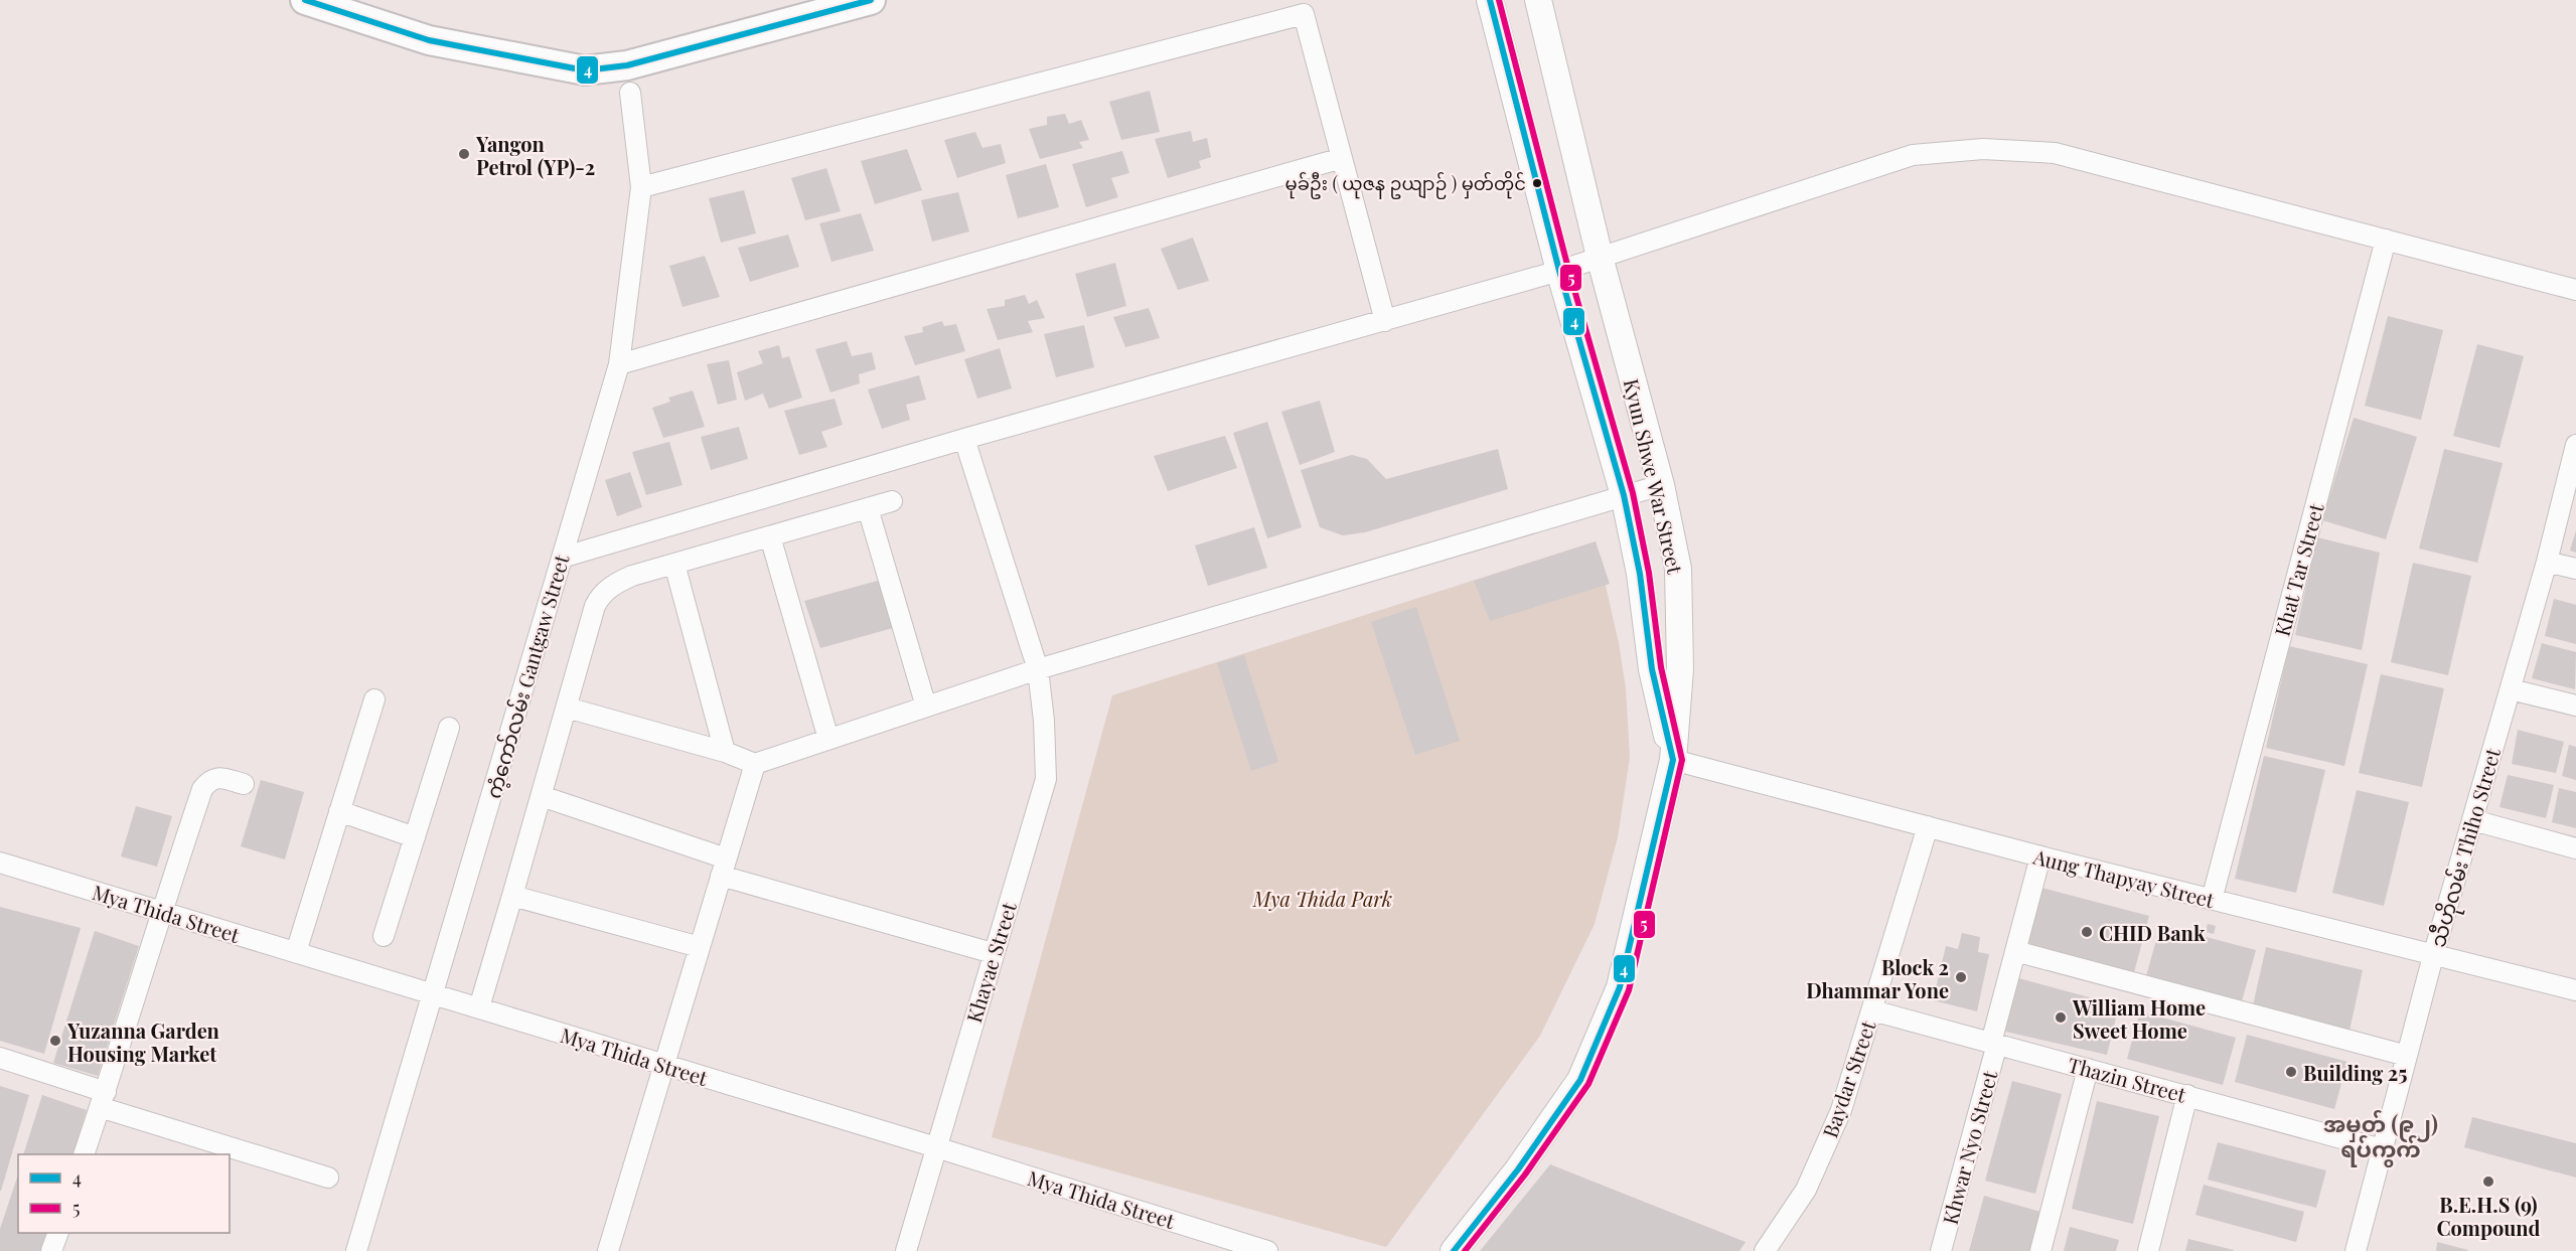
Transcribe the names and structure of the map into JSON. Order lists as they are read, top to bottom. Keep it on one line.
{"streets":{"street":["Kyun Shwe War Street","Khat Tar Street","ကံ့ကော်လမ်း Gantgaw Street","သီဟိုလမ်း Thiho Street","Aung Thapyay Street","Mya Thida Street","Khayae Street","Baydar Street","Thazin Street","Khwar Nyo Street"]},"crossings":[["Kyun Shwe War Street","Aung Thapyay Street"],["Khat Tar Street","Aung Thapyay Street"],["ကံ့ကော်လမ်း Gantgaw Street","Mya Thida Street"],["သီဟိုလမ်း Thiho Street","Aung Thapyay Street"],["သီဟိုလမ်း Thiho Street","Thazin Street"],["Aung Thapyay Street","Baydar Street"],["Aung Thapyay Street","Khwar Nyo Street"],["Mya Thida Street","Khayae Street"],["Baydar Street","Thazin Street"],["Thazin Street","Khwar Nyo Street"]],"districts":["အမှတ် (၉၂) ရပ်ကွက်"],"parks":["Mya Thida Park"],"places":["Yangon Petrol (YP)-2","မုခ်ဦး ( ယုဇန ဥယျာဉ် ) မှတ်တိုင်","CHID Bank","Block 2 Dhammar Yone","William Home Sweet Home","Yuzanna Garden Housing Market","Building 25","B.E.H.S (9) Compound"],"lines":["transit line 4","transit line 5"],"legend":["4","5"]}
